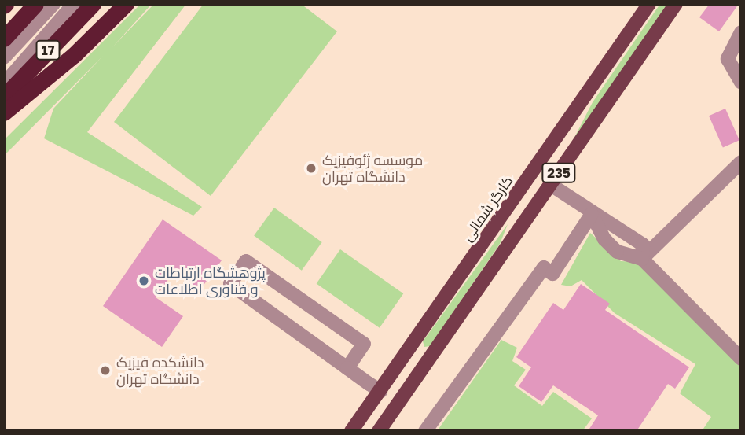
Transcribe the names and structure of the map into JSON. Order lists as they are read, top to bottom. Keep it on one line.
{"streets":{"highway":["17"],"main road":["235","کارگر شمالی"]},"places":["موسسه ژئوفیزیک دانشگاه تهران","پژوهشگاه ارتباطات و فناوری اطلاعات","دانشکده فیزیک دانشگاه تهران"]}
